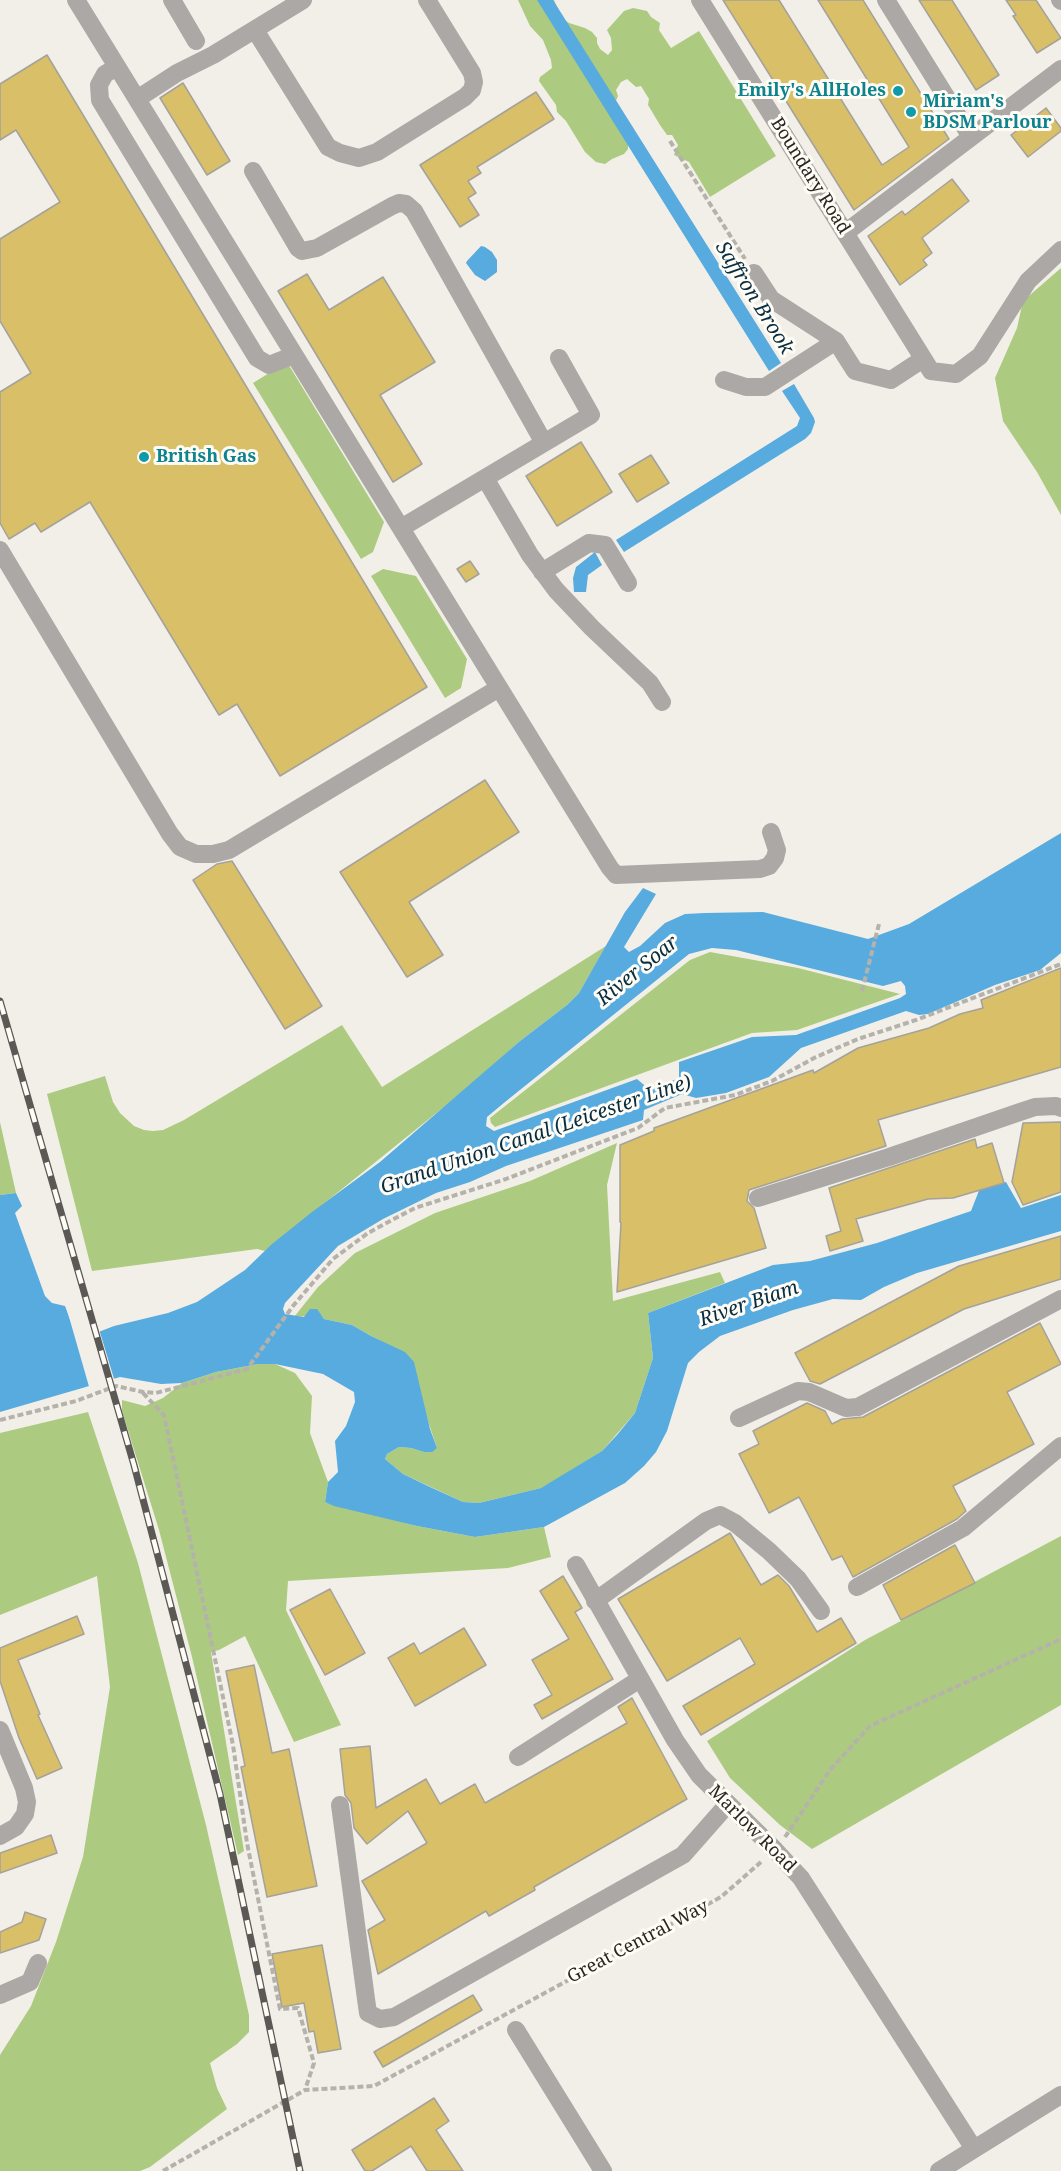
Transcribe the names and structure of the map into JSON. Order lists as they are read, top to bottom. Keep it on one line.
{"streets":{"street":["Boundary Road","Marlow Road"],"path":["Great Central Way"]},"crossings":[["Marlow Road","Great Central Way"]],"water":["Saffron Brook","River Soar","Grand Union Canal (Leicester Line)","River Biam"],"places":["Emily's AllHoles","Miriam's BDSM Parlour","British Gas"]}
